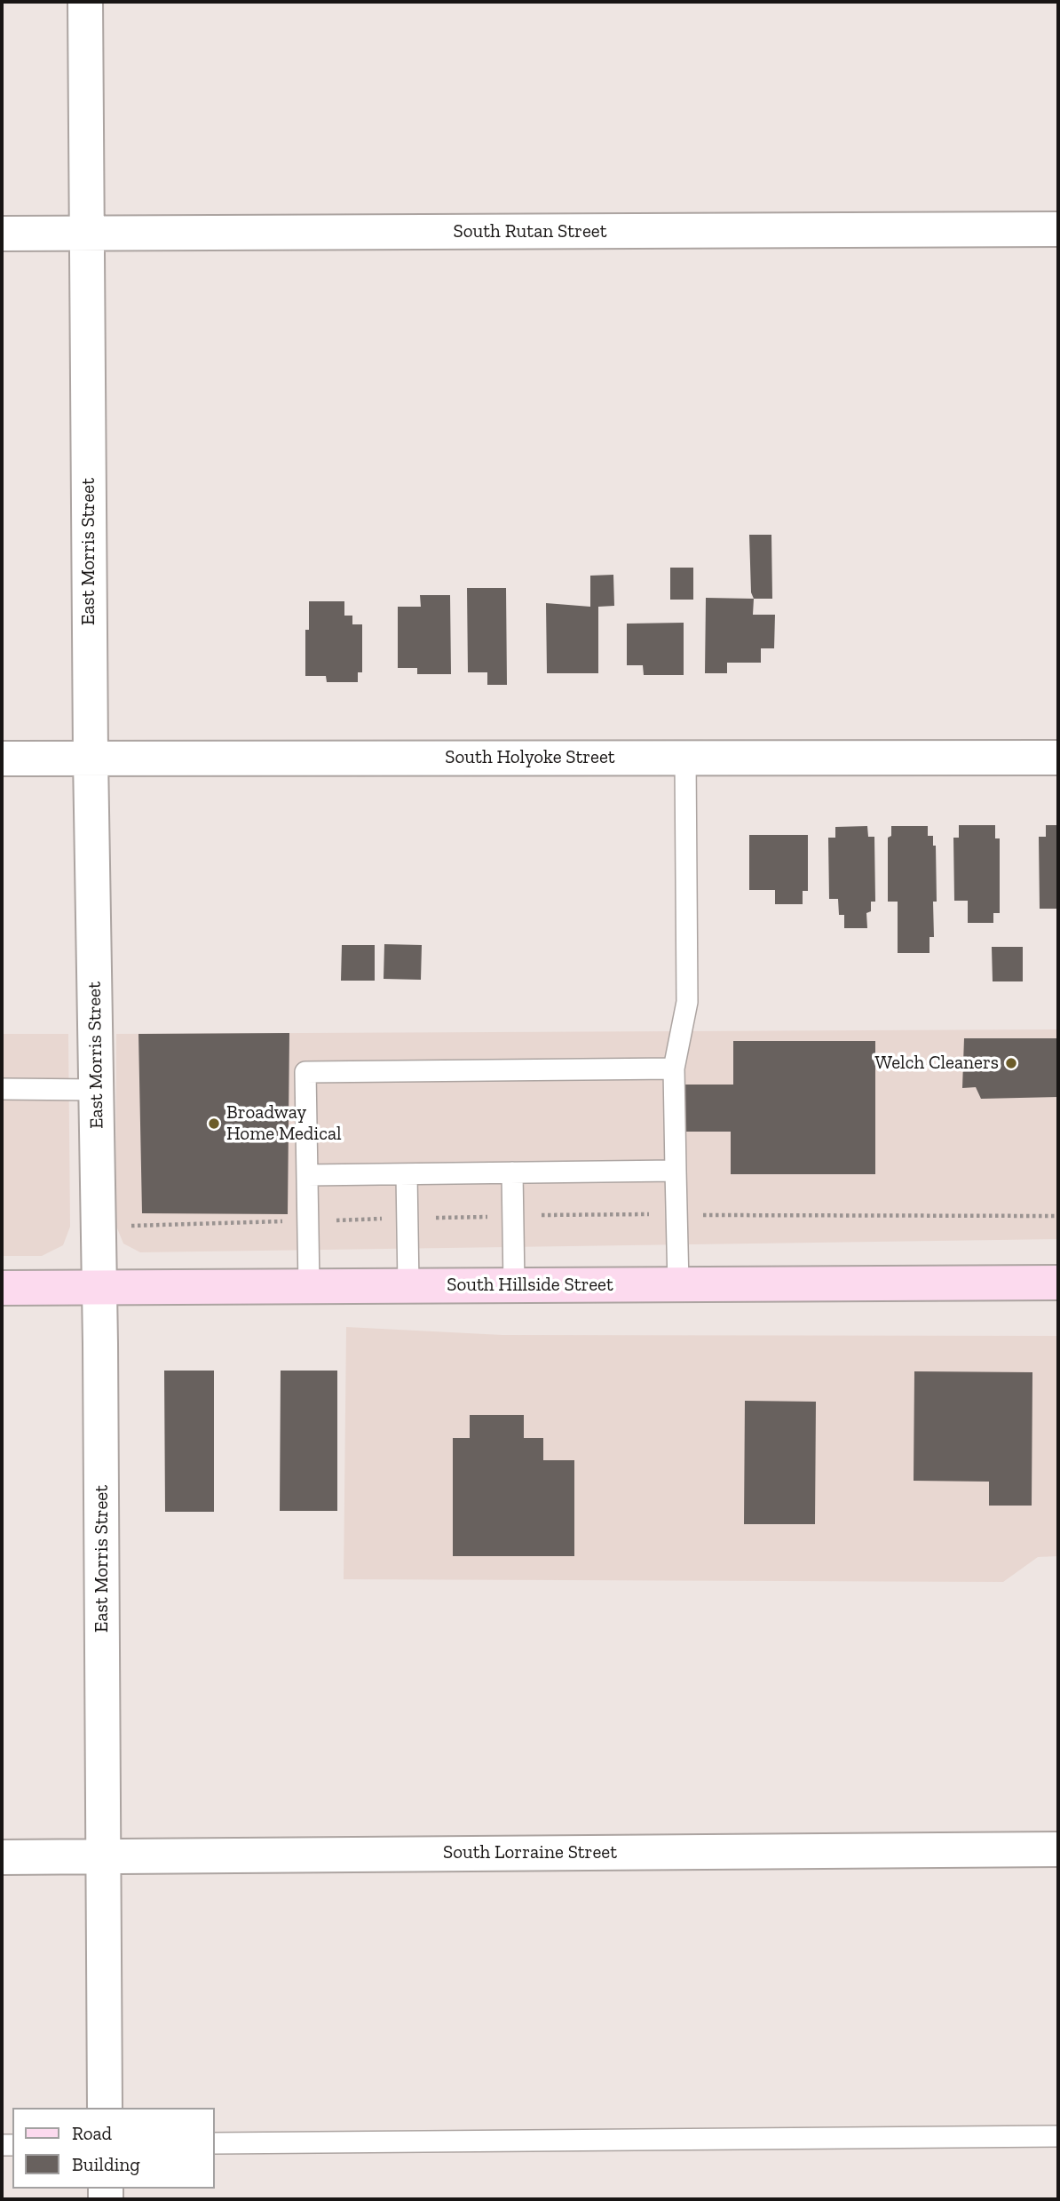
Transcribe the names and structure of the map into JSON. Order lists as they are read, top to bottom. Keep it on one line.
{"streets":{"main road":["South Hillside Street"],"street":["South Rutan Street","East Morris Street","South Holyoke Street","South Lorraine Street"]},"crossings":[["South Rutan Street","East Morris Street"],["East Morris Street","South Holyoke Street"],["East Morris Street","South Hillside Street"],["East Morris Street","South Lorraine Street"]],"places":["Welch Cleaners","Broadway Home Medical"],"legend":["Road","Building"]}
